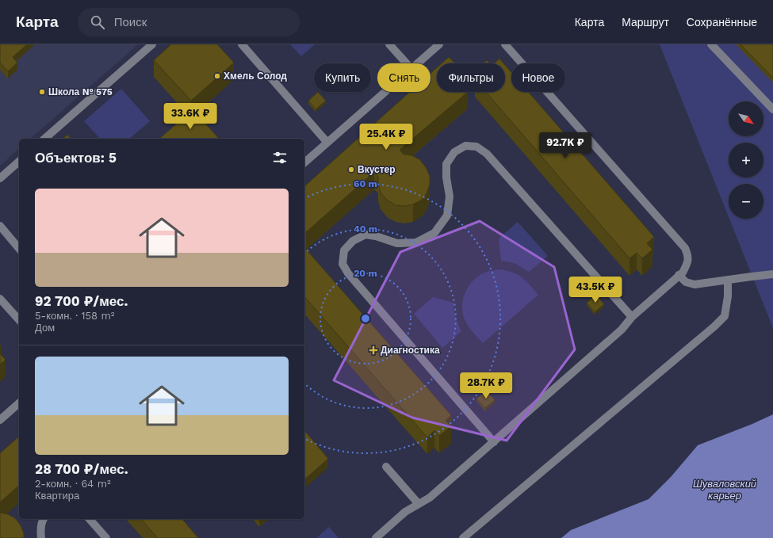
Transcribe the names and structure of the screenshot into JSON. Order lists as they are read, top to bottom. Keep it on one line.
{"water":["Шуваловский карьер"],"places":{"other":["Хмель Солод","Школа № 575","Вкустер"],"health":["Диагностика"]},"north":"bottom right","page":{"header":"Карта","search":"Поиск","nav":["Карта","Маршрут","Сохранённые"],"chip":["Купить","Снять","Фильтры","Новое"],"map_buttons":["+","−"],"price":["33.6K ₽","25.4K ₽","92.7K ₽","43.5K ₽","28.7K ₽"],"heading":"Объектов: 5","list":[{"name":"92 700 ₽/мес.","note":"5-комн. · 158 m² · Дом"},{"name":"28 700 ₽/мес.","note":"2-комн. · 64 m² · Квартира"}]},"rings":["60 m","40 m","20 m"]}
